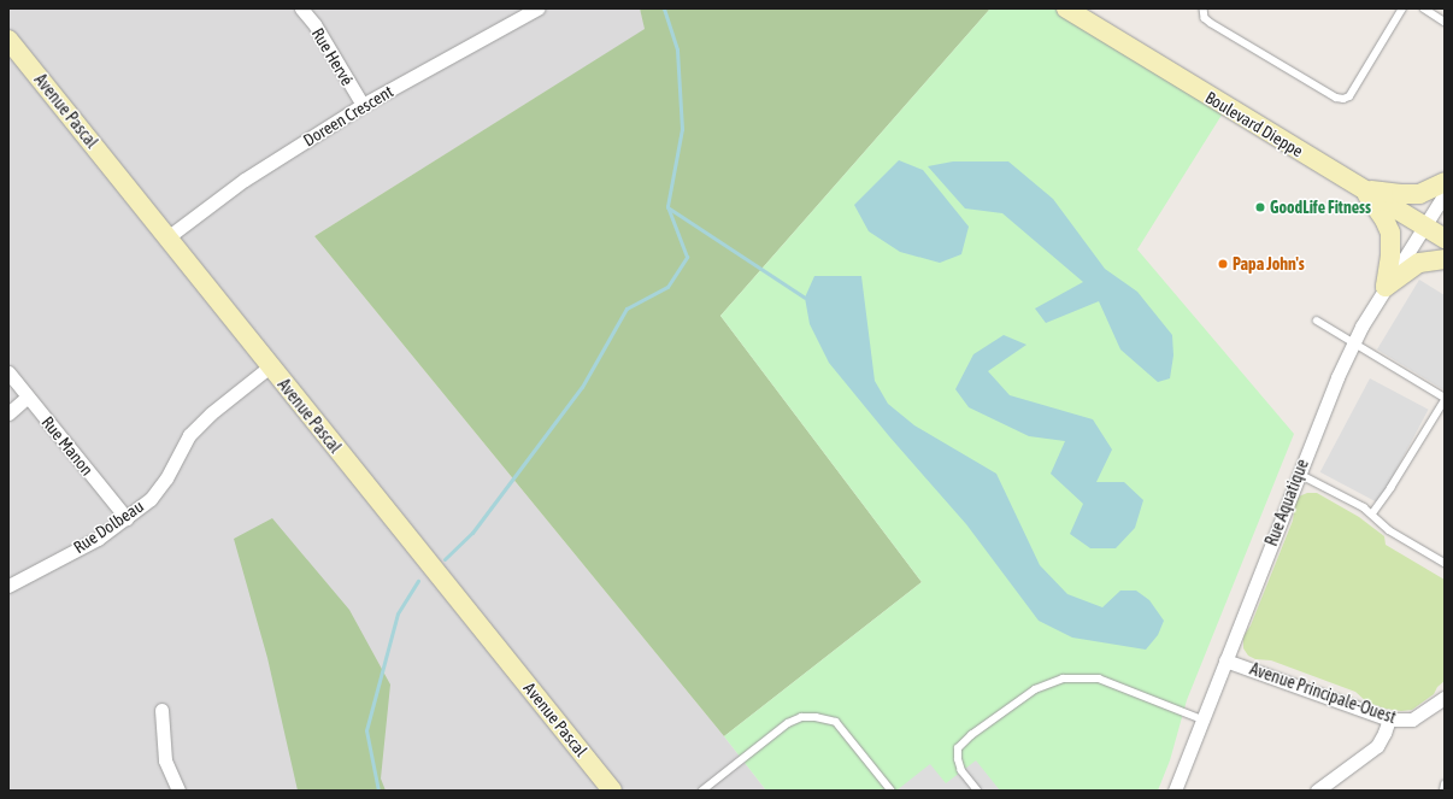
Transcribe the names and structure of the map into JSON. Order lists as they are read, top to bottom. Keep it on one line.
{"streets":{"street":["Rue Hervé","Avenue Pascal","Doreen Crescent","Boulevard Dieppe","Rue Manon","Rue Aquatique","Rue Dolbeau","Avenue Principale-Ouest"]},"crossings":[["Rue Hervé","Doreen Crescent"],["Avenue Pascal","Doreen Crescent"],["Avenue Pascal","Rue Dolbeau"],["Boulevard Dieppe","Rue Aquatique"],["Rue Manon","Rue Dolbeau"],["Rue Aquatique","Avenue Principale-Ouest"]],"places":["GoodLife Fitness","Papa John's"]}
